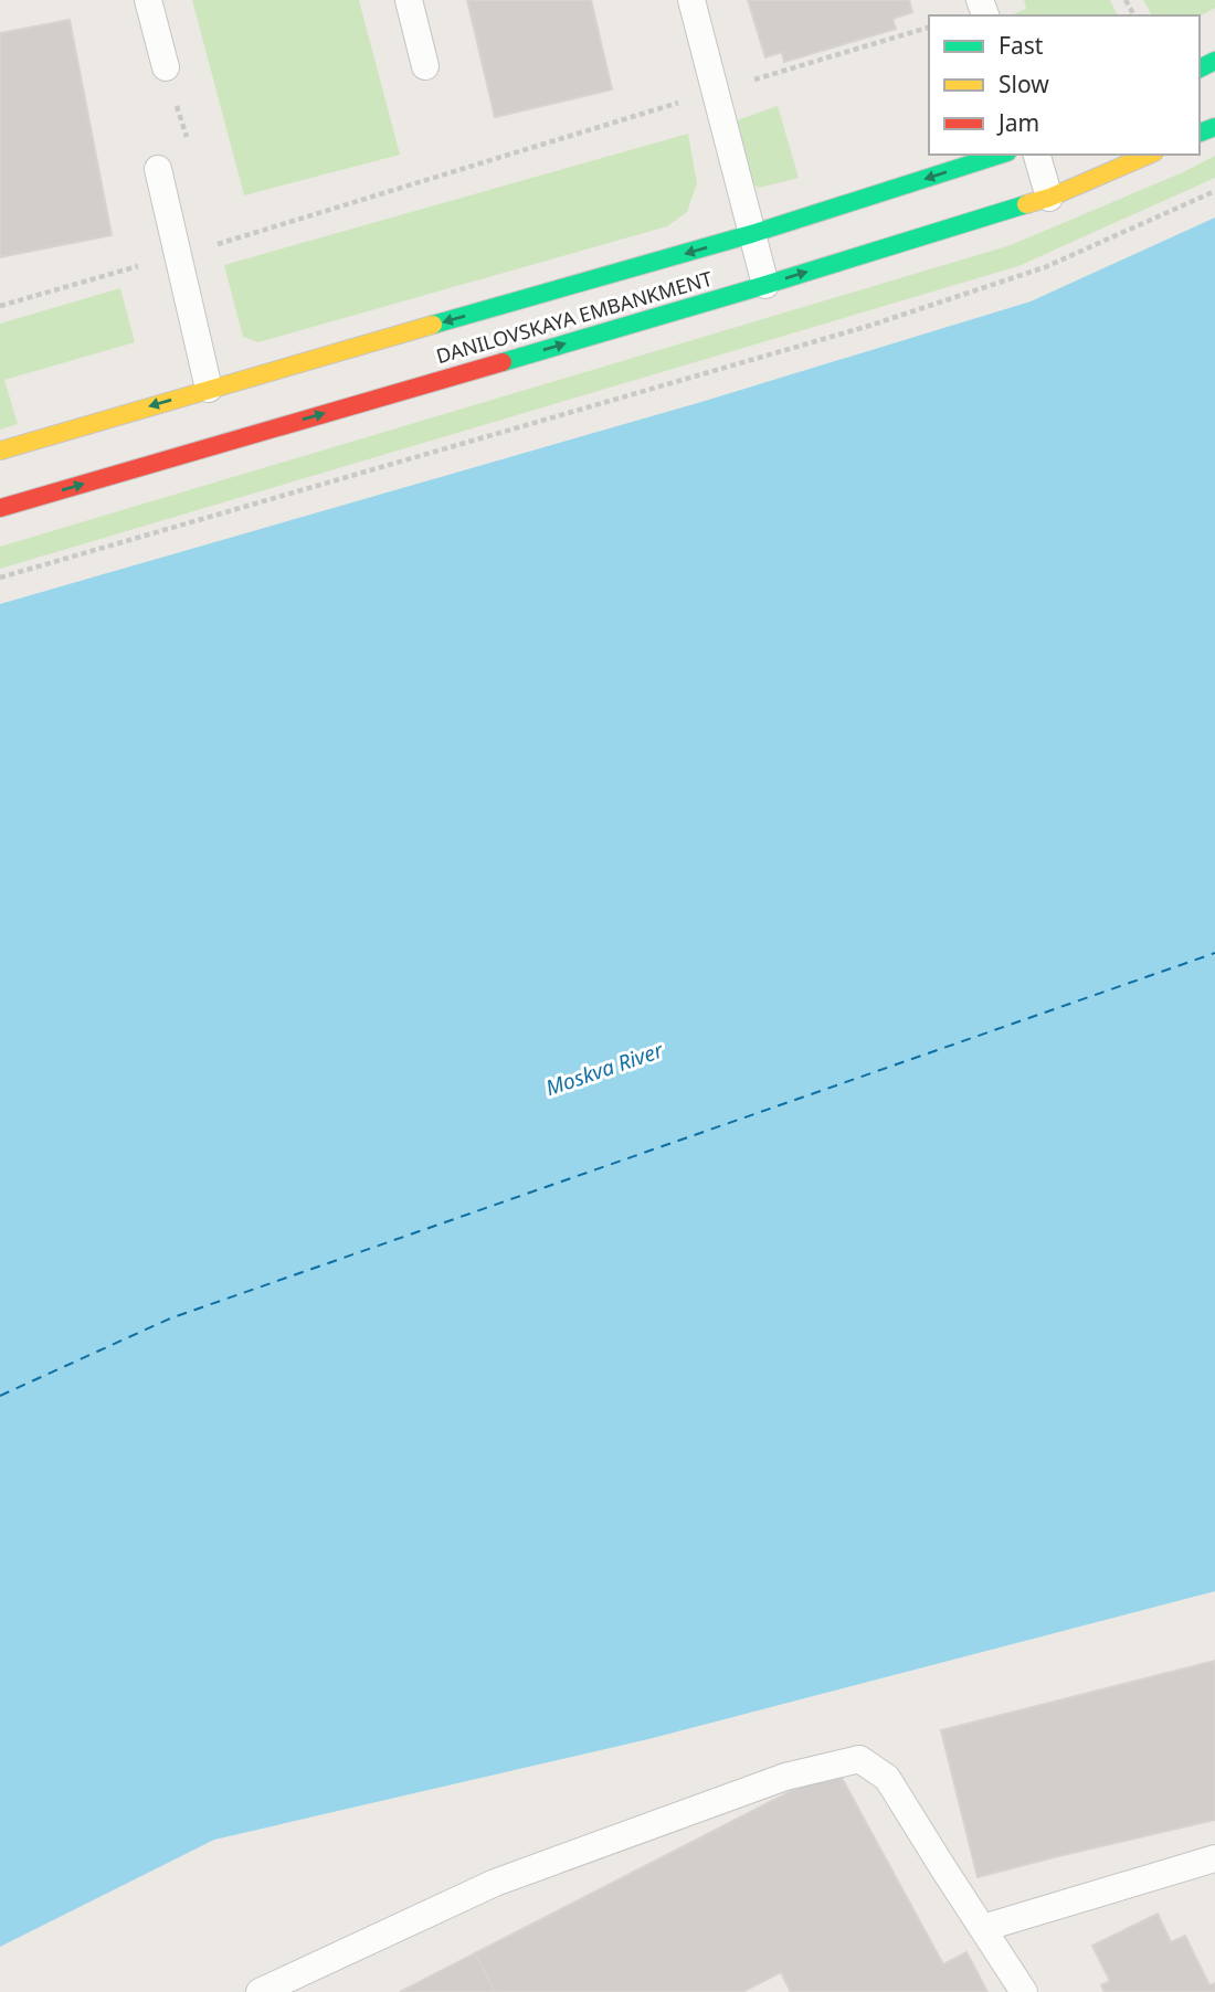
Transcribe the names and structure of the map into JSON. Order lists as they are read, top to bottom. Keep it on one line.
{"streets":{"main road":["DANILOVSKAYA EMBANKMENT"]},"water":["Moskva River"],"legend":["Fast","Slow","Jam"]}
